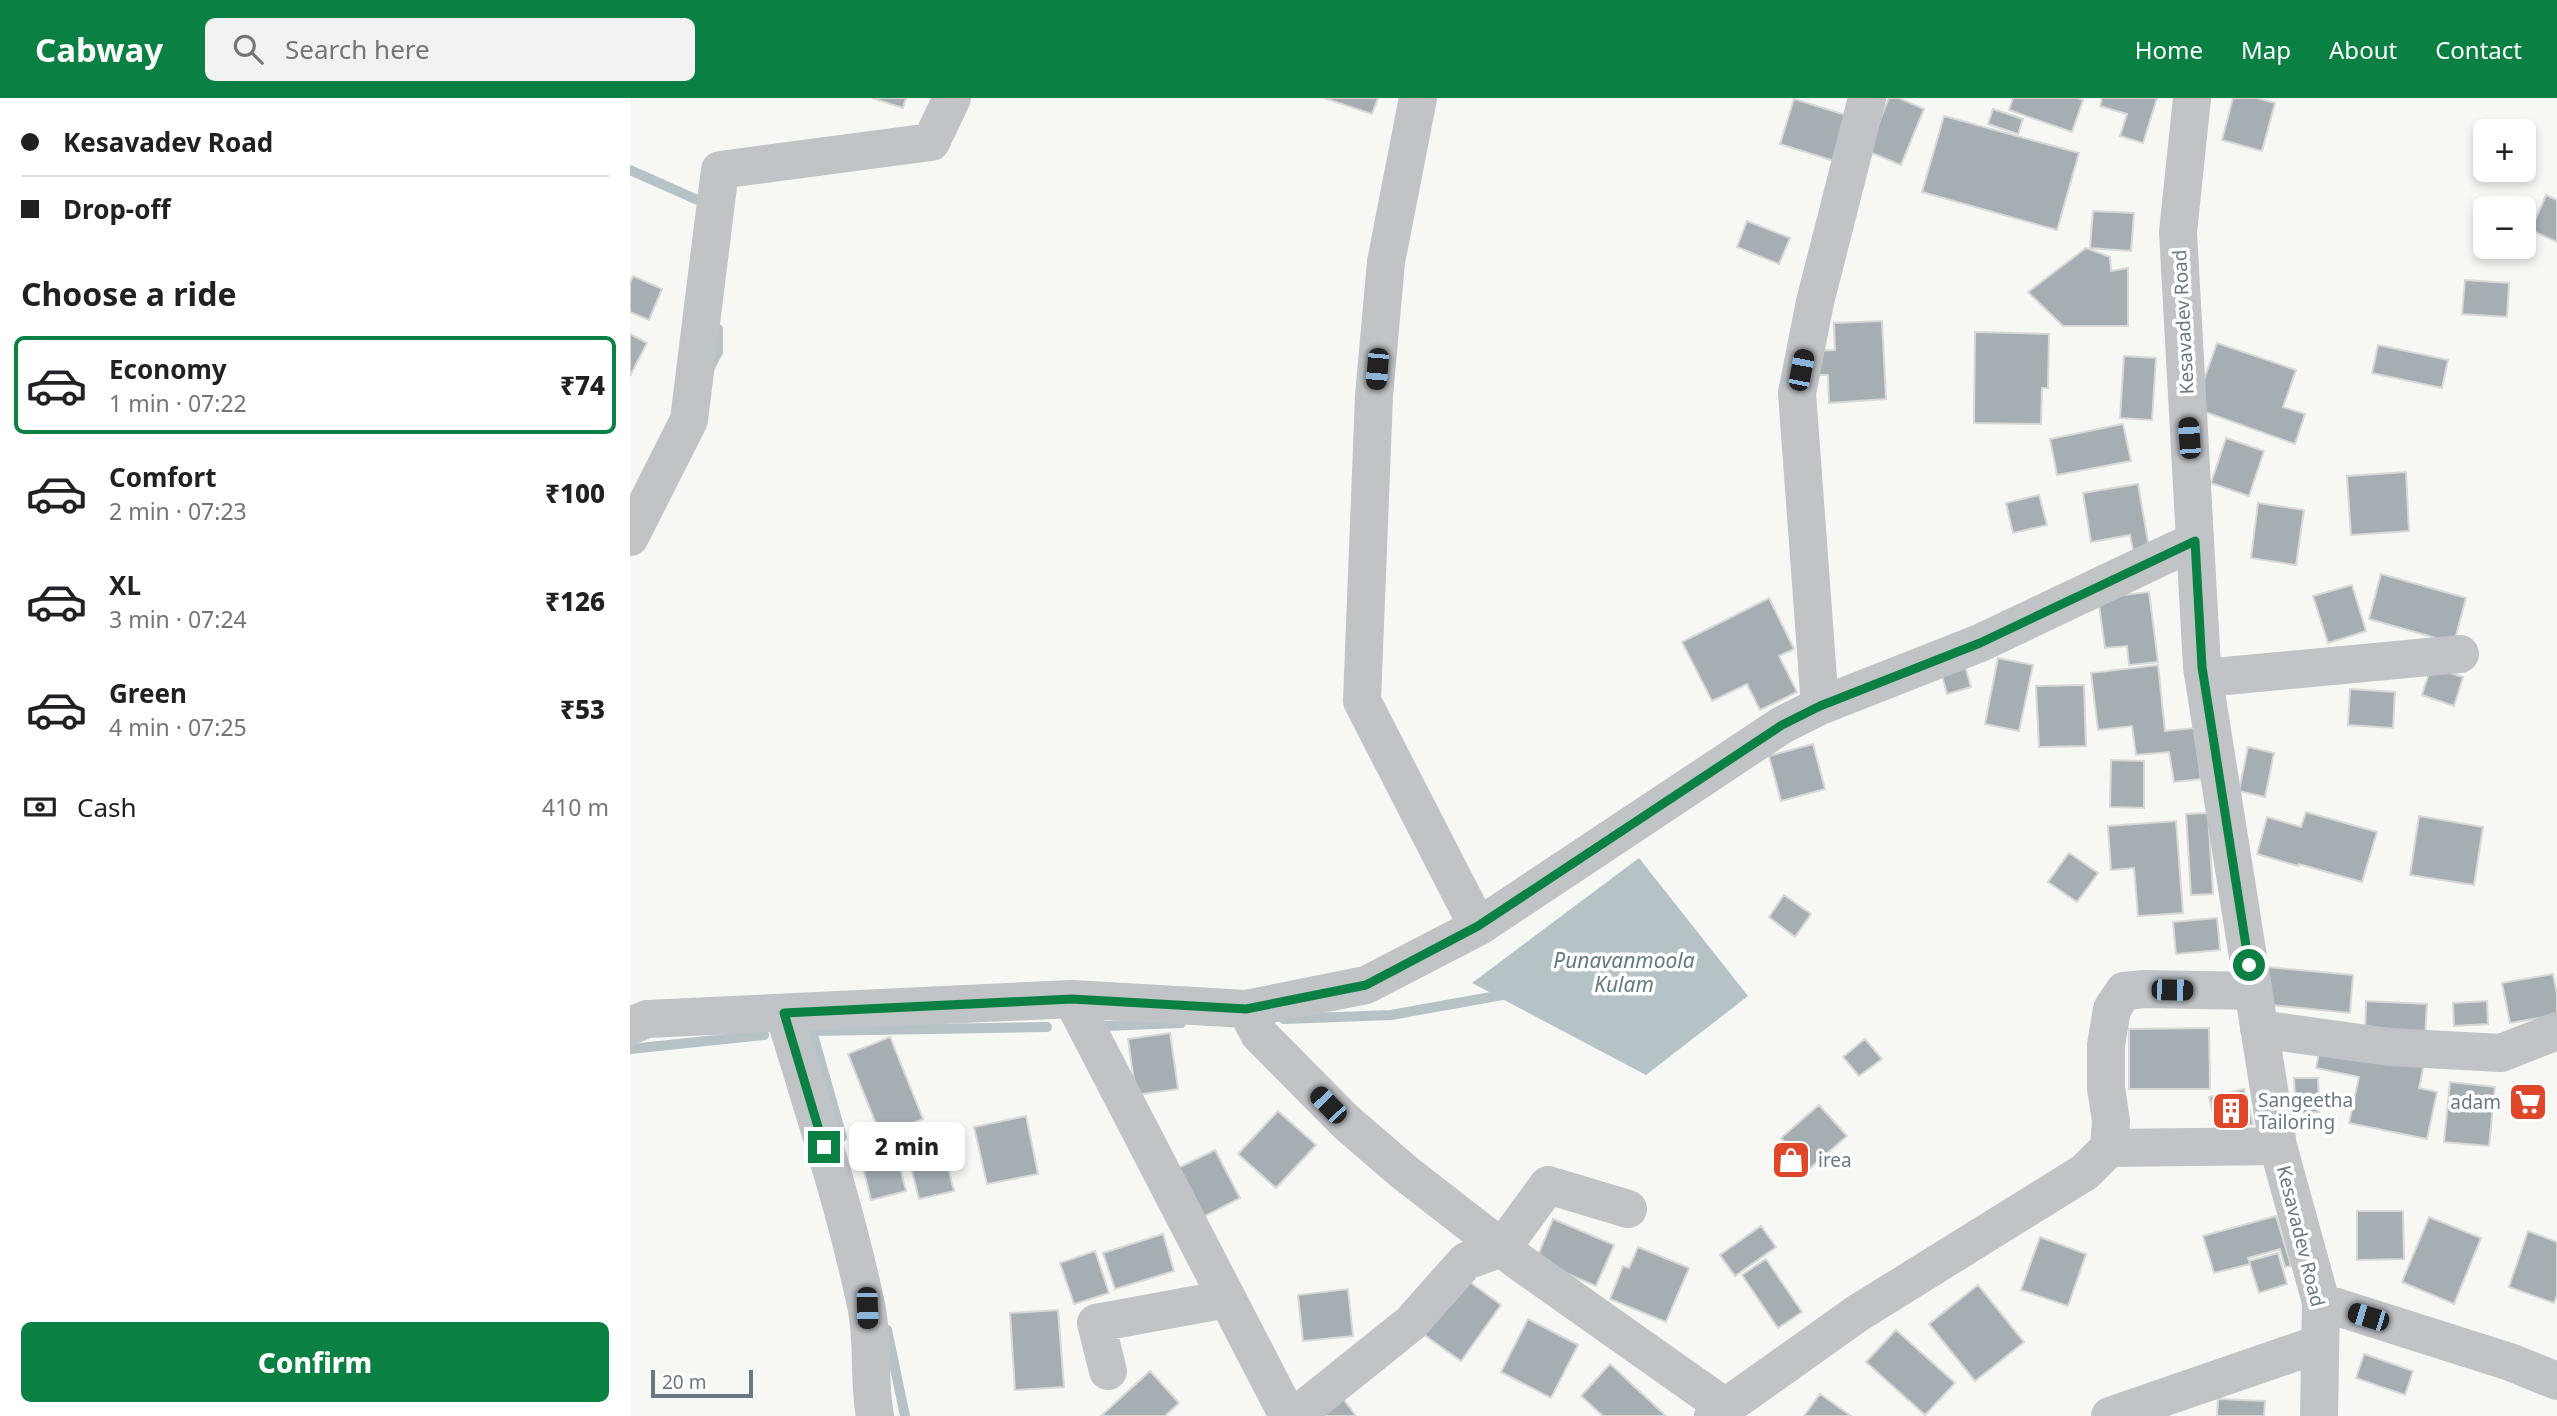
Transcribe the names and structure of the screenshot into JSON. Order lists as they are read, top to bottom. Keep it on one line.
{"streets":{"street":["Kesavadev Road"]},"water":["Punavanmoola Kulam"],"places":{"supermarket":["adam"],"building":["Sangeetha Tailoring"],"shop":["irea"]},"scale_bar":"20 m","page":{"header":"Cabway","search":"Search here","nav":["Home","Map","About","Contact"],"banner":["Kesavadev Road","Drop-off"],"map_buttons":["+","−"],"heading":"Choose a ride","list":[{"name":"Economy","note":"1 min · 07:22","value":"₹74"},{"name":"Comfort","note":"2 min · 07:23","value":"₹100"},{"name":"XL","note":"3 min · 07:24","value":"₹126"},{"name":"Green","note":"4 min · 07:25","value":"₹53"}],"pay":["Cash","410 m"],"bubble":"2 min","buttons":"Confirm","scale":"20 m"}}
